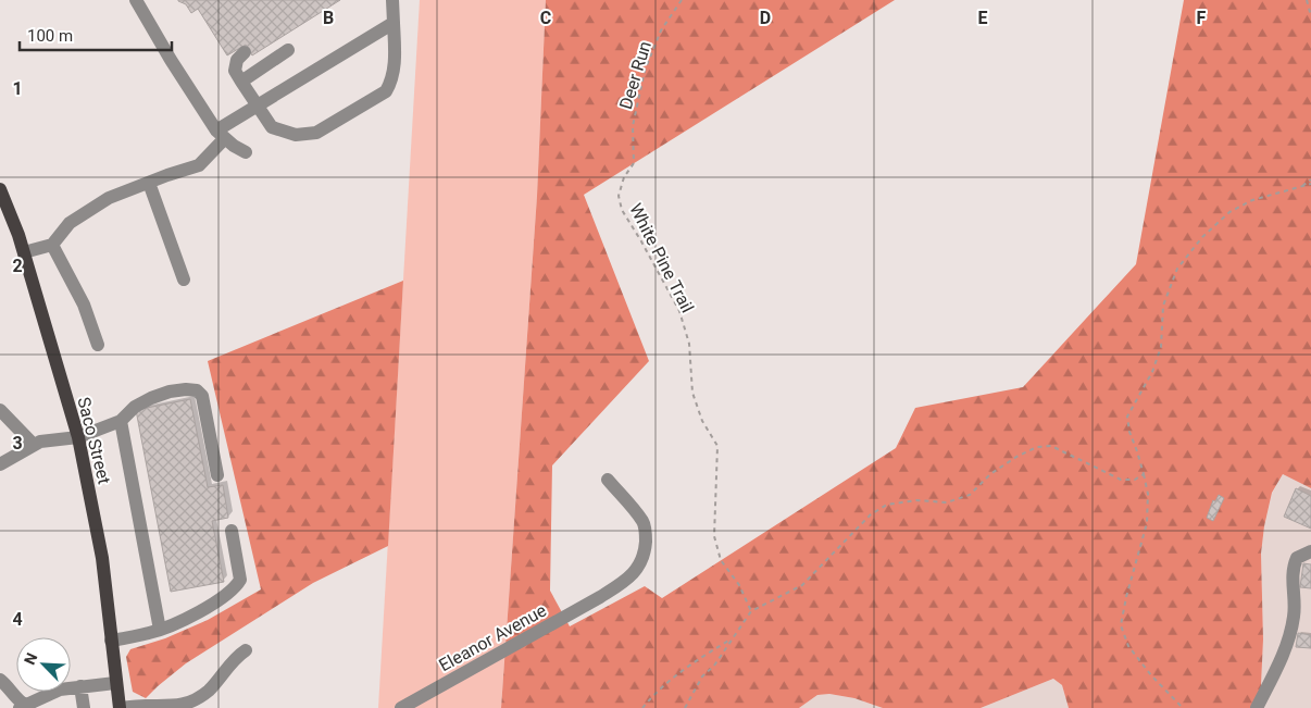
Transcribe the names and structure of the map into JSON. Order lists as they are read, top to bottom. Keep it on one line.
{"streets":{"main road":["Saco Street"],"street":["Eleanor Avenue"],"path":["Deer Run","White Pine Trail"]},"crossings":[["Deer Run","White Pine Trail"]],"scale_bar":"100 m","north":"top left","grid":{"columns":["B","C","D","E","F"],"rows":["1","2","3","4"]}}
